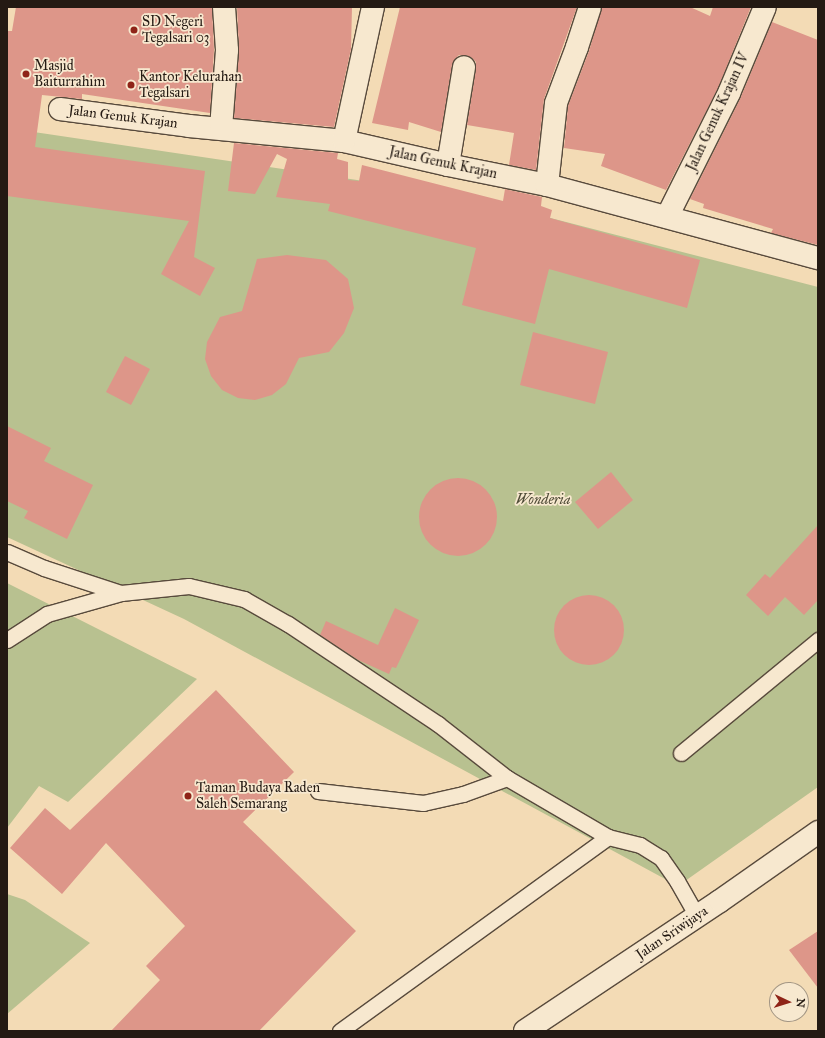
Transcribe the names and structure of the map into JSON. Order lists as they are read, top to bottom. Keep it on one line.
{"streets":{"street":["Jalan Genuk Krajan IV","Jalan Genuk Krajan","Jalan Sriwijaya"]},"crossings":[["Jalan Genuk Krajan IV","Jalan Genuk Krajan"]],"parks":["Wonderia"],"places":["SD Negeri Tegalsari 03","Masjid Baiturrahim","Kantor Kelurahan Tegalsari","Taman Budaya Raden Saleh Semarang"],"north":"right"}
